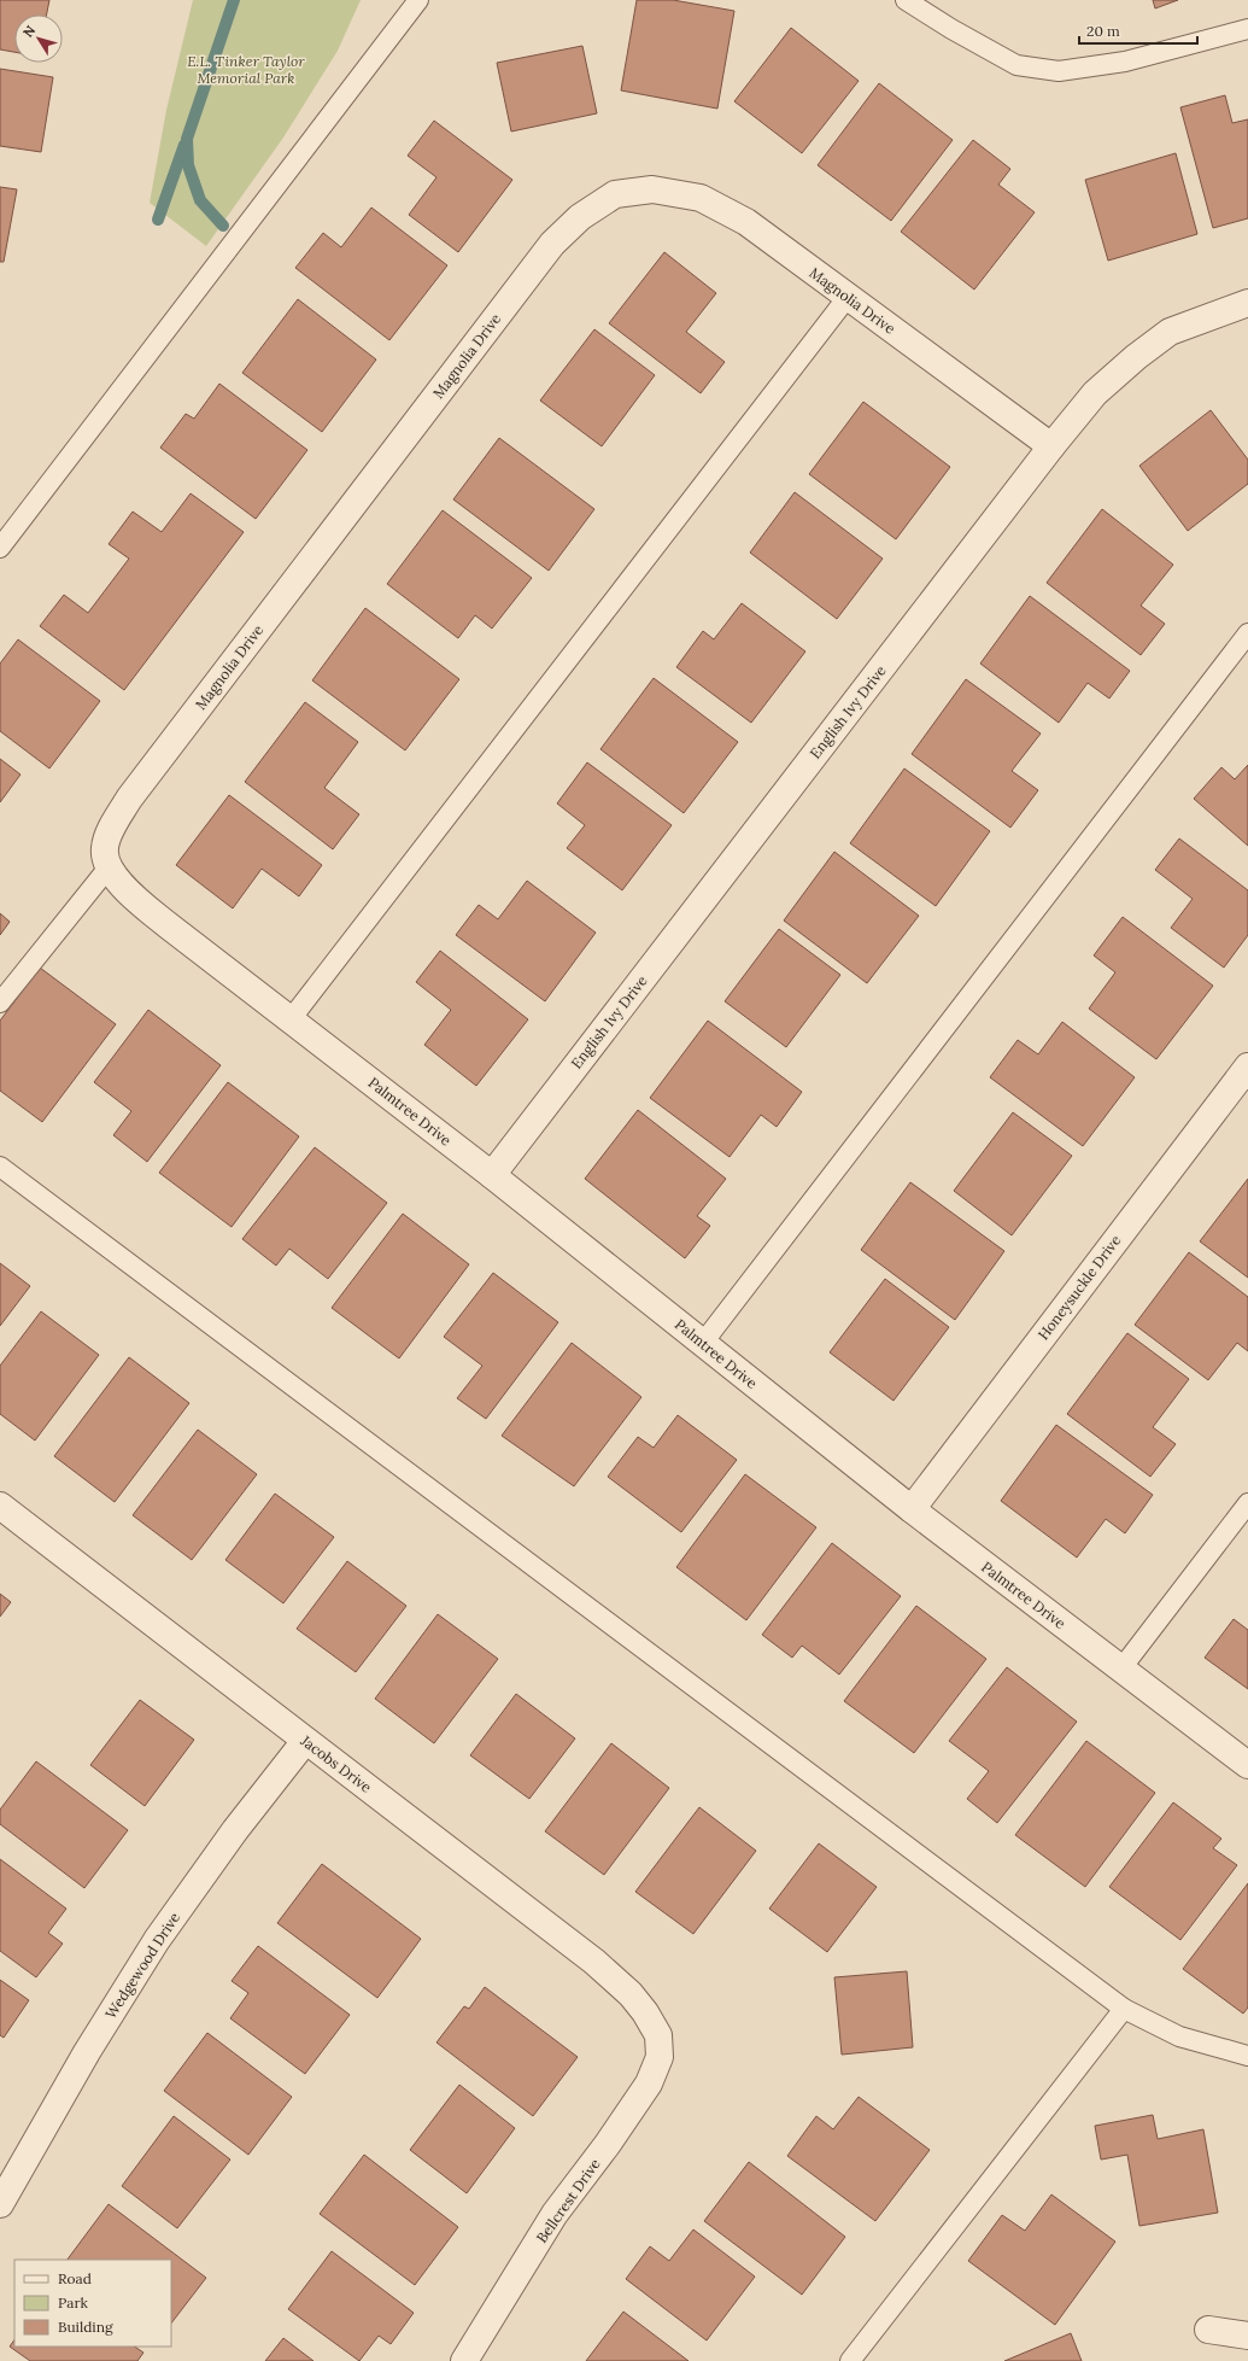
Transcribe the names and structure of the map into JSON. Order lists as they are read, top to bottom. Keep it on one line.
{"streets":{"street":["Magnolia Drive","English Ivy Drive","Palmtree Drive","Honeysuckle Drive","Jacobs Drive","Wedgewood Drive","Bellcrest Drive"]},"crossings":[["Magnolia Drive","English Ivy Drive"],["Magnolia Drive","Palmtree Drive"],["English Ivy Drive","Palmtree Drive"],["Palmtree Drive","Honeysuckle Drive"],["Jacobs Drive","Wedgewood Drive"],["Jacobs Drive","Bellcrest Drive"]],"parks":["E.L. Tinker Taylor Memorial Park"],"legend":["Road","Park","Building"],"scale_bar":"20 m","north":"top left"}
